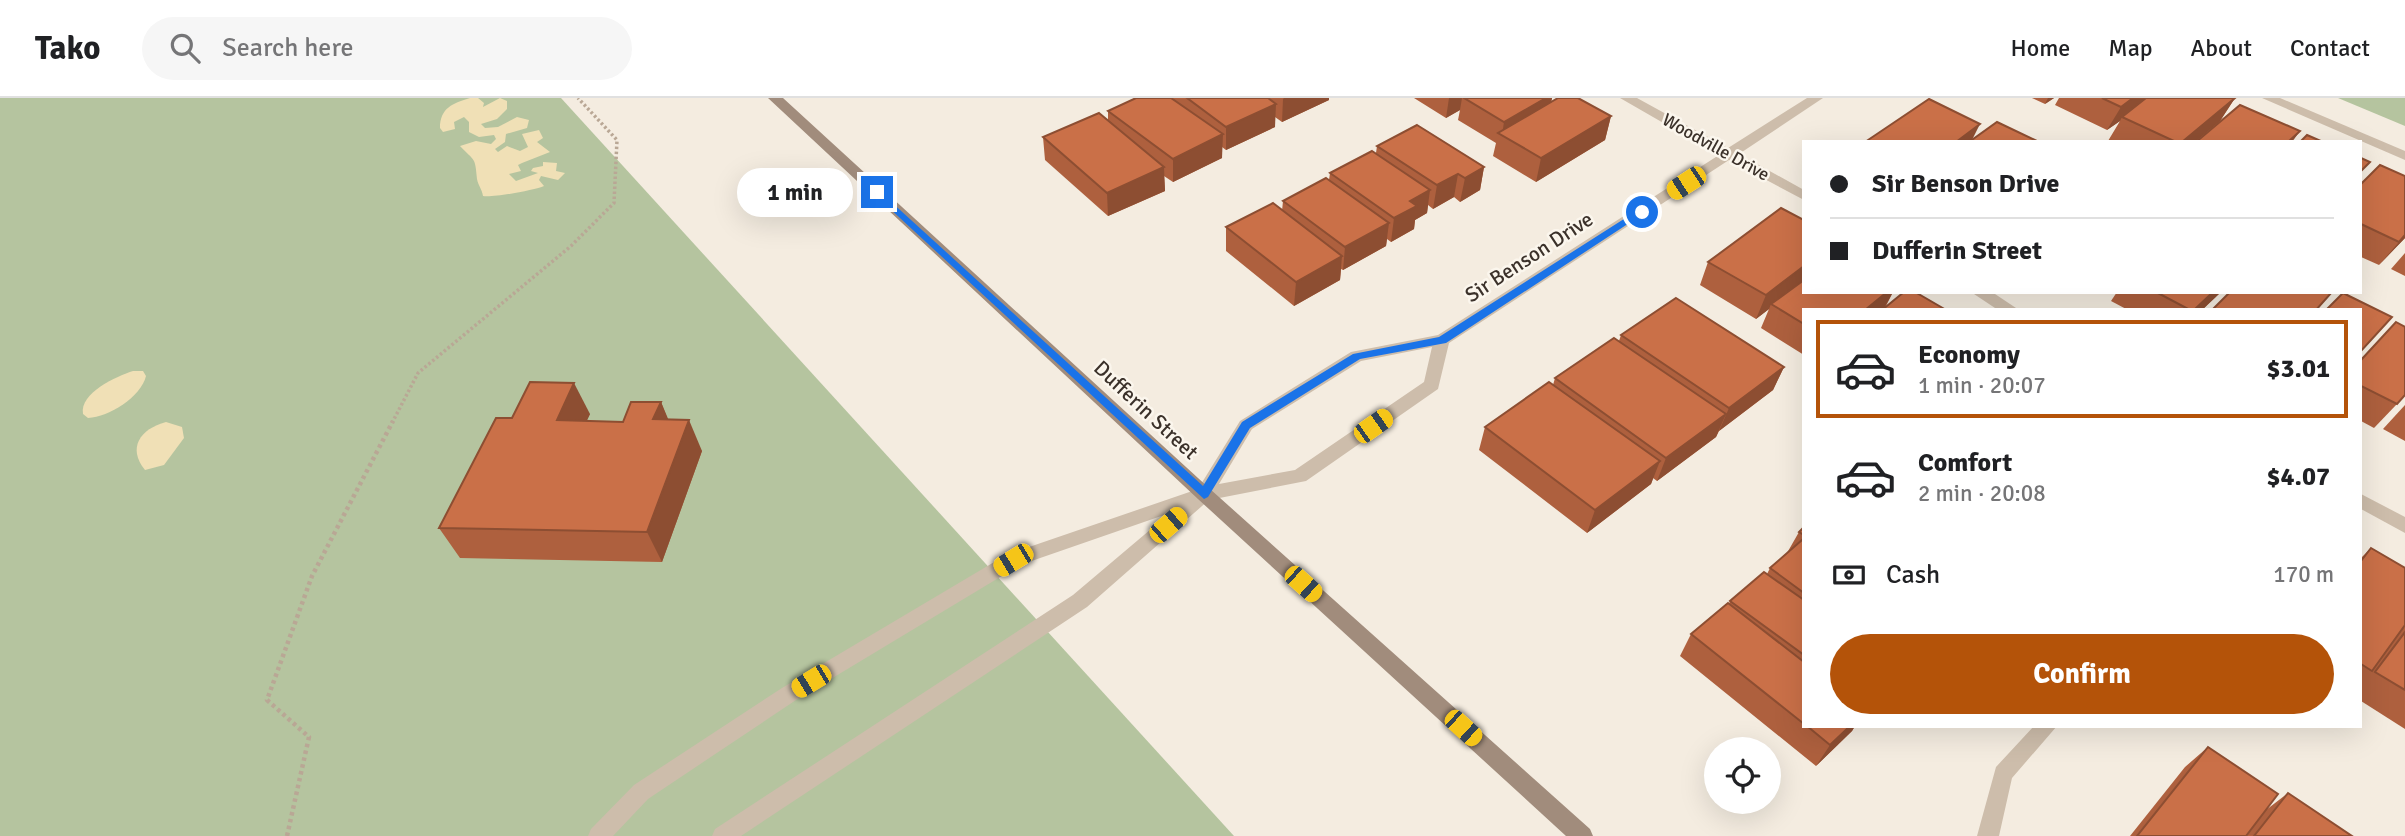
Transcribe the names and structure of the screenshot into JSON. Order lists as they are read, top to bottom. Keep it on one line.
{"streets":{"main road":["Dufferin Street"],"street":["Woodville Drive","Sir Benson Drive"]},"crossings":[["Woodville Drive","Sir Benson Drive"],["Sir Benson Drive","Dufferin Street"]],"page":{"header":"Tako","search":"Search here","nav":["Home","Map","About","Contact"],"banner":["Sir Benson Drive","Dufferin Street"],"bubble":"1 min","list":[{"name":"Economy","note":"1 min · 20:07","value":"$3.01"},{"name":"Comfort","note":"2 min · 20:08","value":"$4.07"}],"pay":["Cash","170 m"],"buttons":"Confirm"}}
